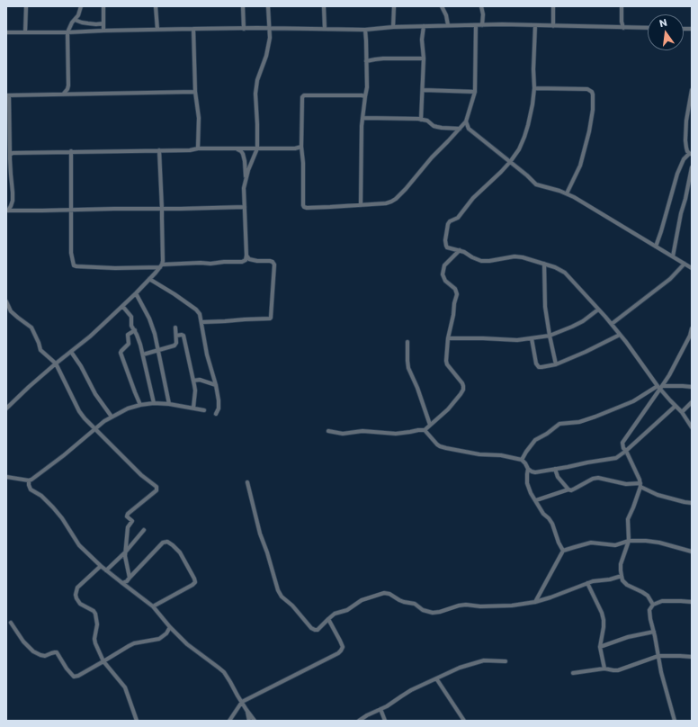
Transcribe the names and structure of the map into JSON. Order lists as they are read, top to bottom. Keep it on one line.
{"north":"top"}
